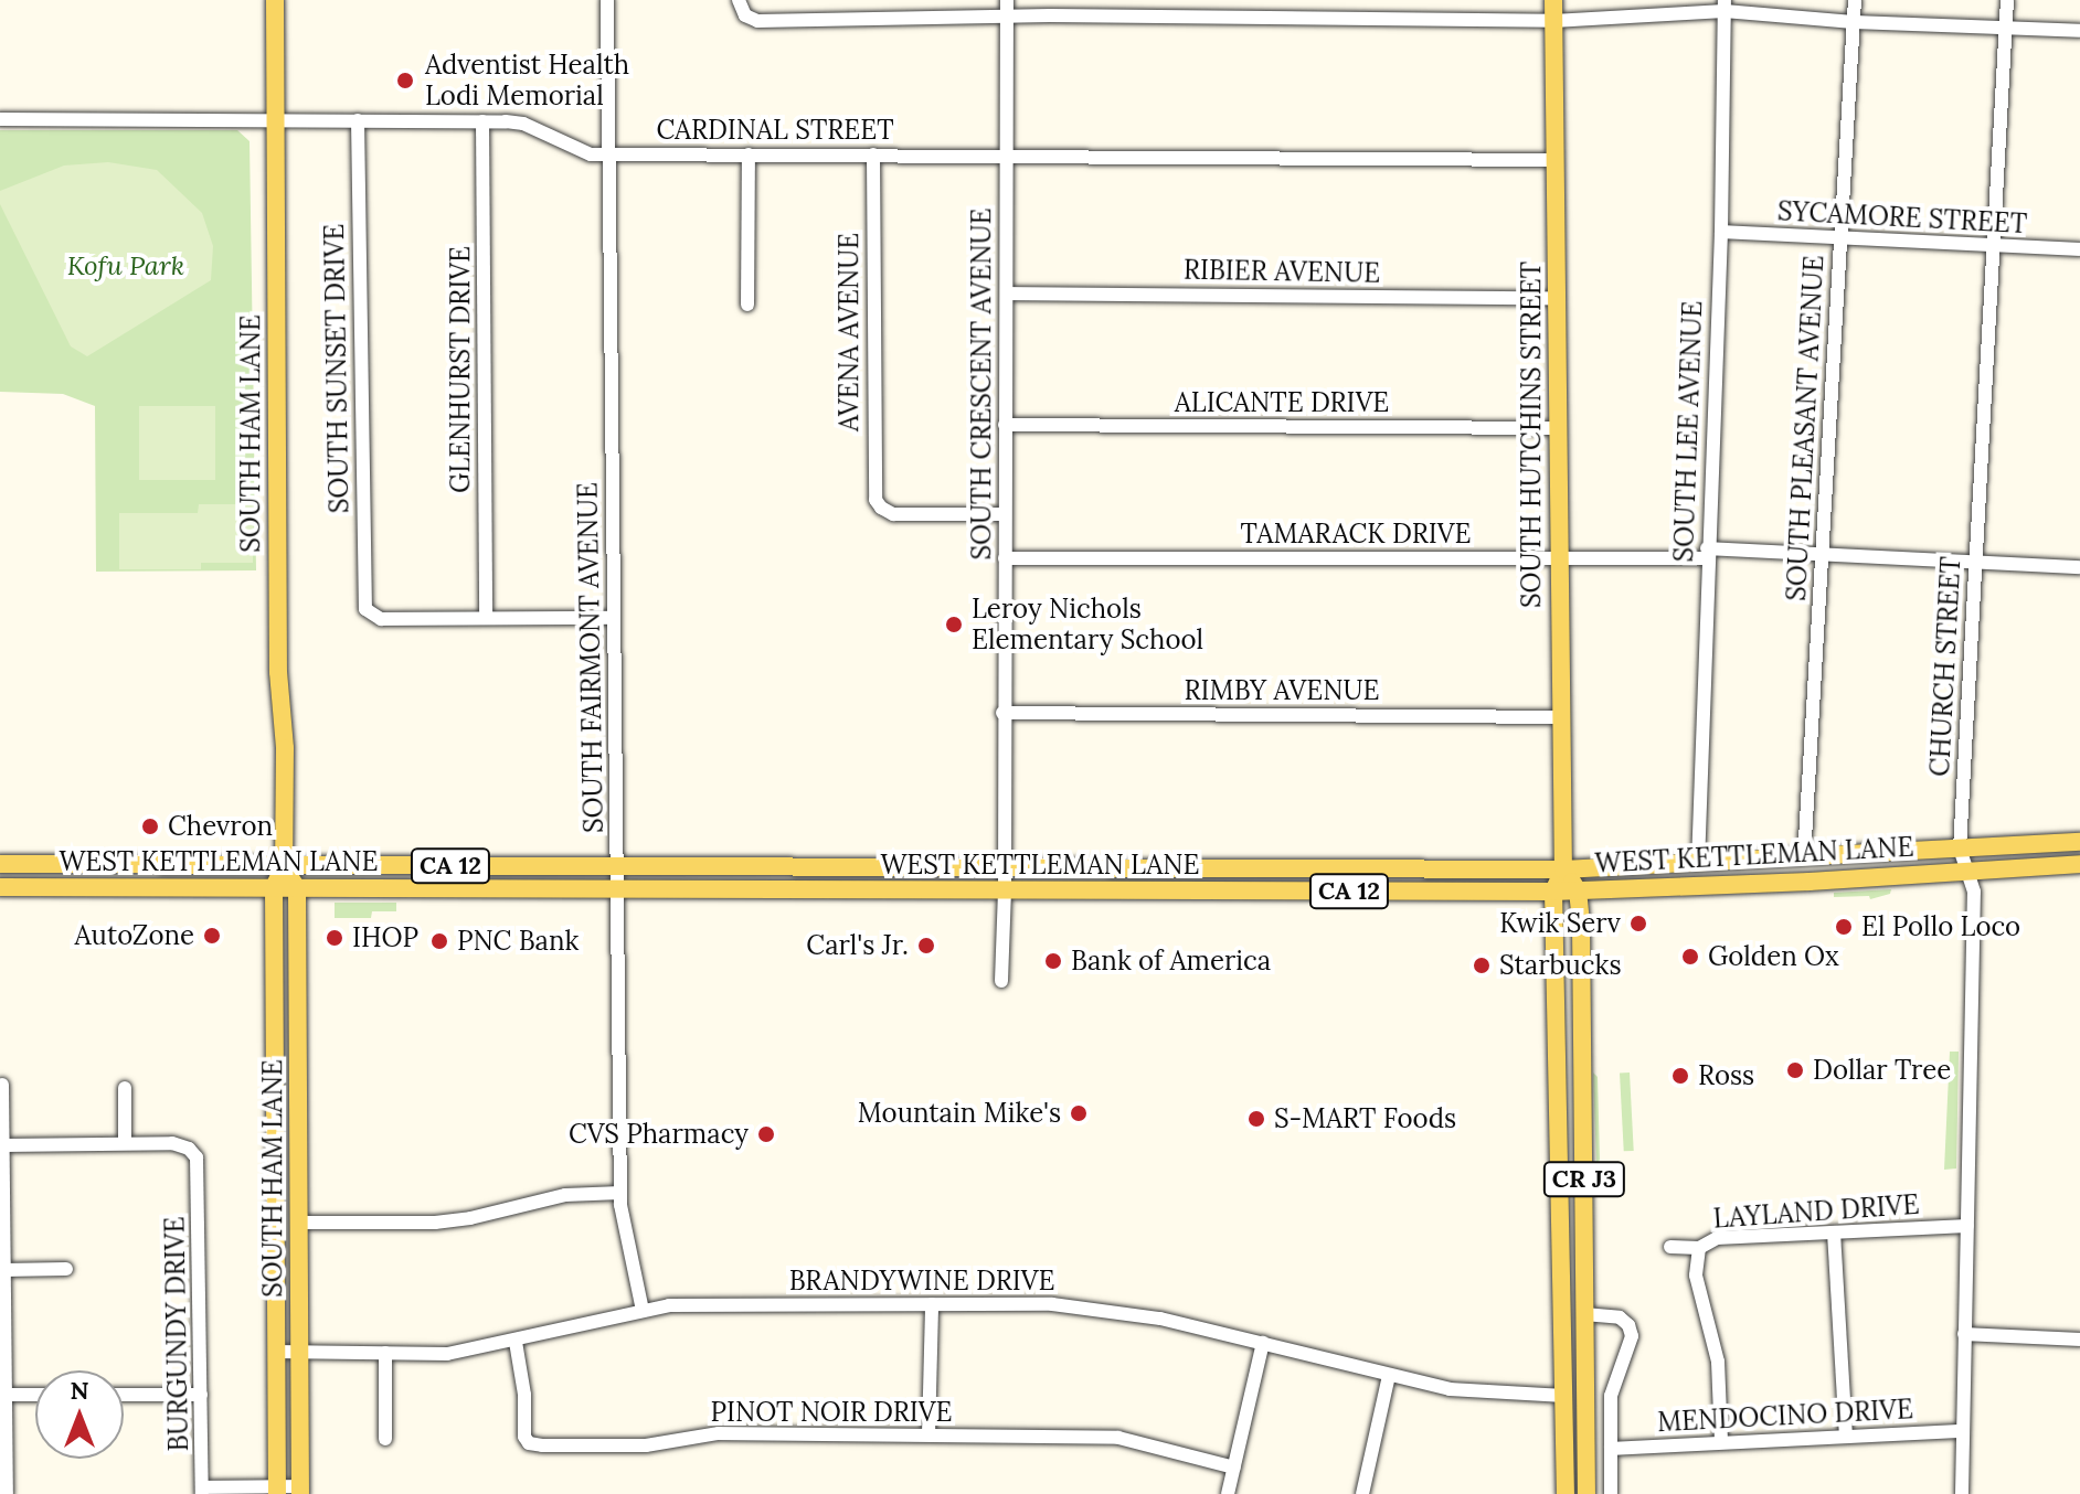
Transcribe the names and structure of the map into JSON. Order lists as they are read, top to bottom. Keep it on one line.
{"streets":{"main road":["SOUTH HAM LANE","SOUTH HUTCHINS STREET","WEST KETTLEMAN LANE","CA 12","CR J3"],"street":["CARDINAL STREET","SYCAMORE STREET","RIBIER AVENUE","AVENA AVENUE","SOUTH SUNSET DRIVE","GLENHURST DRIVE","SOUTH CRESCENT AVENUE","ALICANTE DRIVE","SOUTH PLEASANT AVENUE","SOUTH LEE AVENUE","TAMARACK DRIVE","SOUTH FAIRMONT AVENUE","CHURCH STREET","RIMBY AVENUE","LAYLAND DRIVE","BRANDYWINE DRIVE","BURGUNDY DRIVE","PINOT NOIR DRIVE","MENDOCINO DRIVE"]},"crossings":[["CARDINAL STREET","AVENA AVENUE"],["CARDINAL STREET","SOUTH SUNSET DRIVE"],["CARDINAL STREET","GLENHURST DRIVE"],["CARDINAL STREET","SOUTH CRESCENT AVENUE"],["CARDINAL STREET","SOUTH HAM LANE"],["CARDINAL STREET","SOUTH HUTCHINS STREET"],["CARDINAL STREET","SOUTH FAIRMONT AVENUE"],["SYCAMORE STREET","SOUTH PLEASANT AVENUE"],["SYCAMORE STREET","SOUTH LEE AVENUE"],["SYCAMORE STREET","CHURCH STREET"],["RIBIER AVENUE","SOUTH CRESCENT AVENUE"],["RIBIER AVENUE","SOUTH HUTCHINS STREET"],["AVENA AVENUE","SOUTH CRESCENT AVENUE"],["SOUTH SUNSET DRIVE","GLENHURST DRIVE"],["SOUTH CRESCENT AVENUE","ALICANTE DRIVE"],["SOUTH CRESCENT AVENUE","TAMARACK DRIVE"],["SOUTH CRESCENT AVENUE","RIMBY AVENUE"],["SOUTH CRESCENT AVENUE","WEST KETTLEMAN LANE"],["ALICANTE DRIVE","SOUTH HUTCHINS STREET"],["SOUTH PLEASANT AVENUE","TAMARACK DRIVE"],["SOUTH PLEASANT AVENUE","WEST KETTLEMAN LANE"],["SOUTH LEE AVENUE","TAMARACK DRIVE"],["SOUTH LEE AVENUE","WEST KETTLEMAN LANE"],["SOUTH HAM LANE","WEST KETTLEMAN LANE"],["SOUTH HAM LANE","BRANDYWINE DRIVE"],["SOUTH HUTCHINS STREET","TAMARACK DRIVE"],["SOUTH HUTCHINS STREET","RIMBY AVENUE"],["SOUTH HUTCHINS STREET","WEST KETTLEMAN LANE"],["SOUTH HUTCHINS STREET","BRANDYWINE DRIVE"],["TAMARACK DRIVE","CHURCH STREET"],["SOUTH FAIRMONT AVENUE","WEST KETTLEMAN LANE"],["SOUTH FAIRMONT AVENUE","BRANDYWINE DRIVE"],["CHURCH STREET","WEST KETTLEMAN LANE"],["CHURCH STREET","LAYLAND DRIVE"],["CHURCH STREET","MENDOCINO DRIVE"],["WEST KETTLEMAN LANE","CR J3"],["BRANDYWINE DRIVE","PINOT NOIR DRIVE"]],"parks":["Kofu Park"],"places":["Adventist Health Lodi Memorial","Leroy Nichols Elementary School","Chevron","Kwik Serv","El Pollo Loco","AutoZone","IHOP","PNC Bank","Carl's Jr.","Golden Ox","Bank of America","Starbucks","Dollar Tree","Ross","Mountain Mike's","S-MART Foods","CVS Pharmacy"],"north":"top"}
